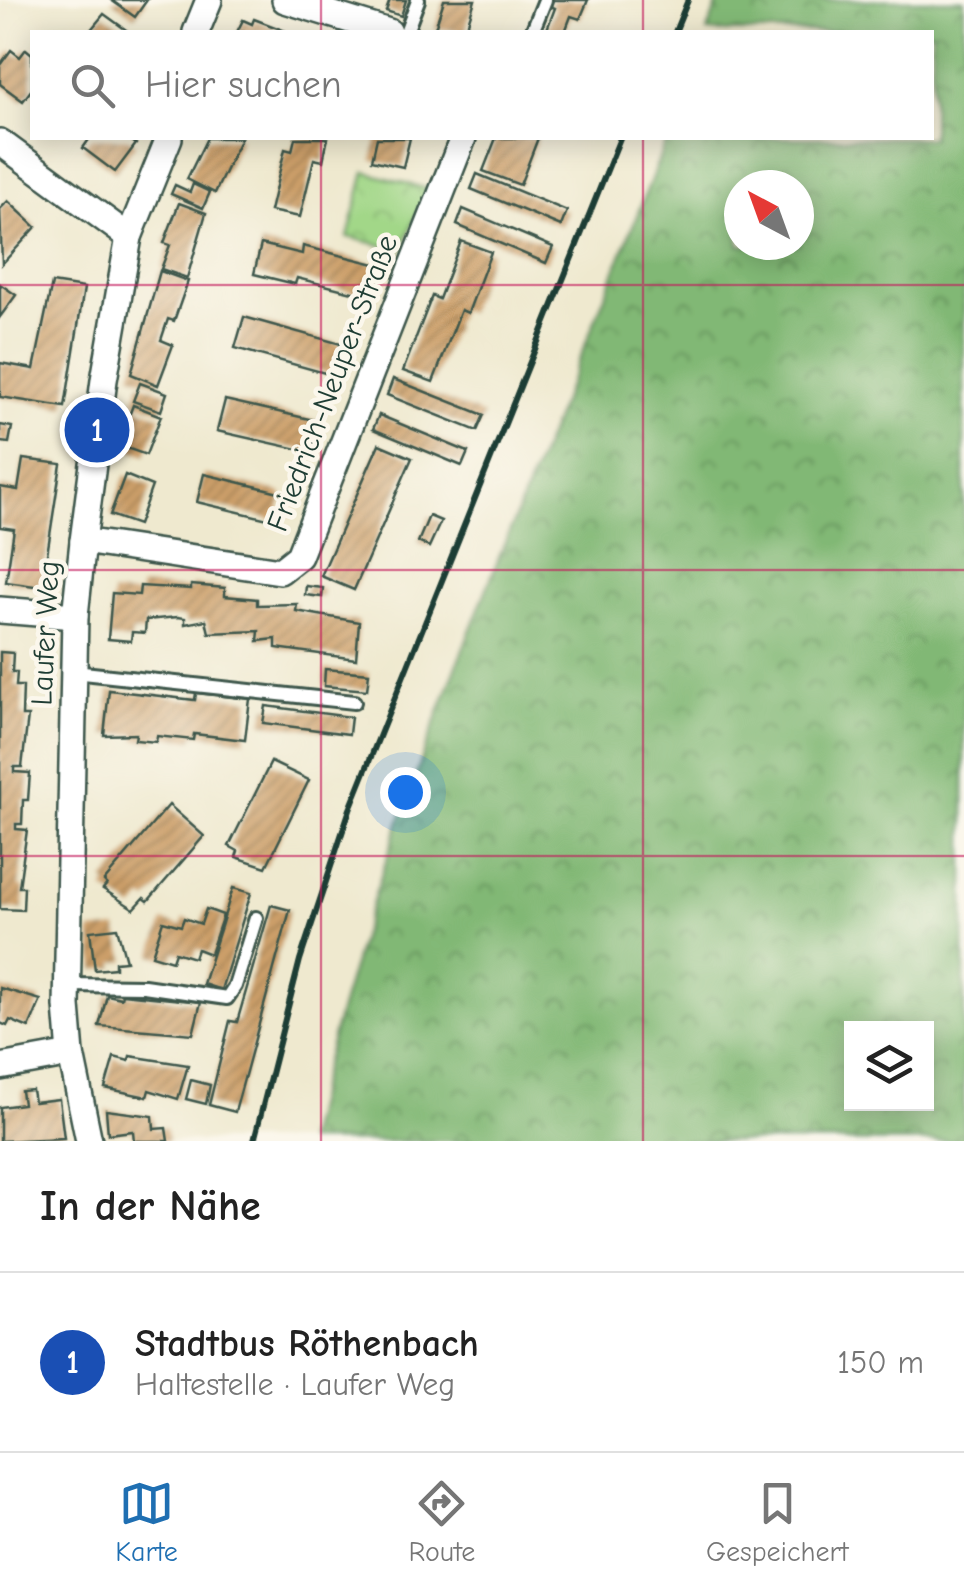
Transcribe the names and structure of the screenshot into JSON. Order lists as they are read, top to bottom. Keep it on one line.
{"streets":{"street":["Friedrich-Neuper-Straße","Laufer Weg"]},"crossings":[["Friedrich-Neuper-Straße","Laufer Weg"]],"north":"top left","page":{"search":"Hier suchen","pins":"1","heading":"In der Nähe","list":[{"mark":"1","name":"Stadtbus Röthenbach","note":"Haltestelle · Laufer Weg","value":"150 m"}],"nav":["Karte","Route","Gespeichert"]}}
